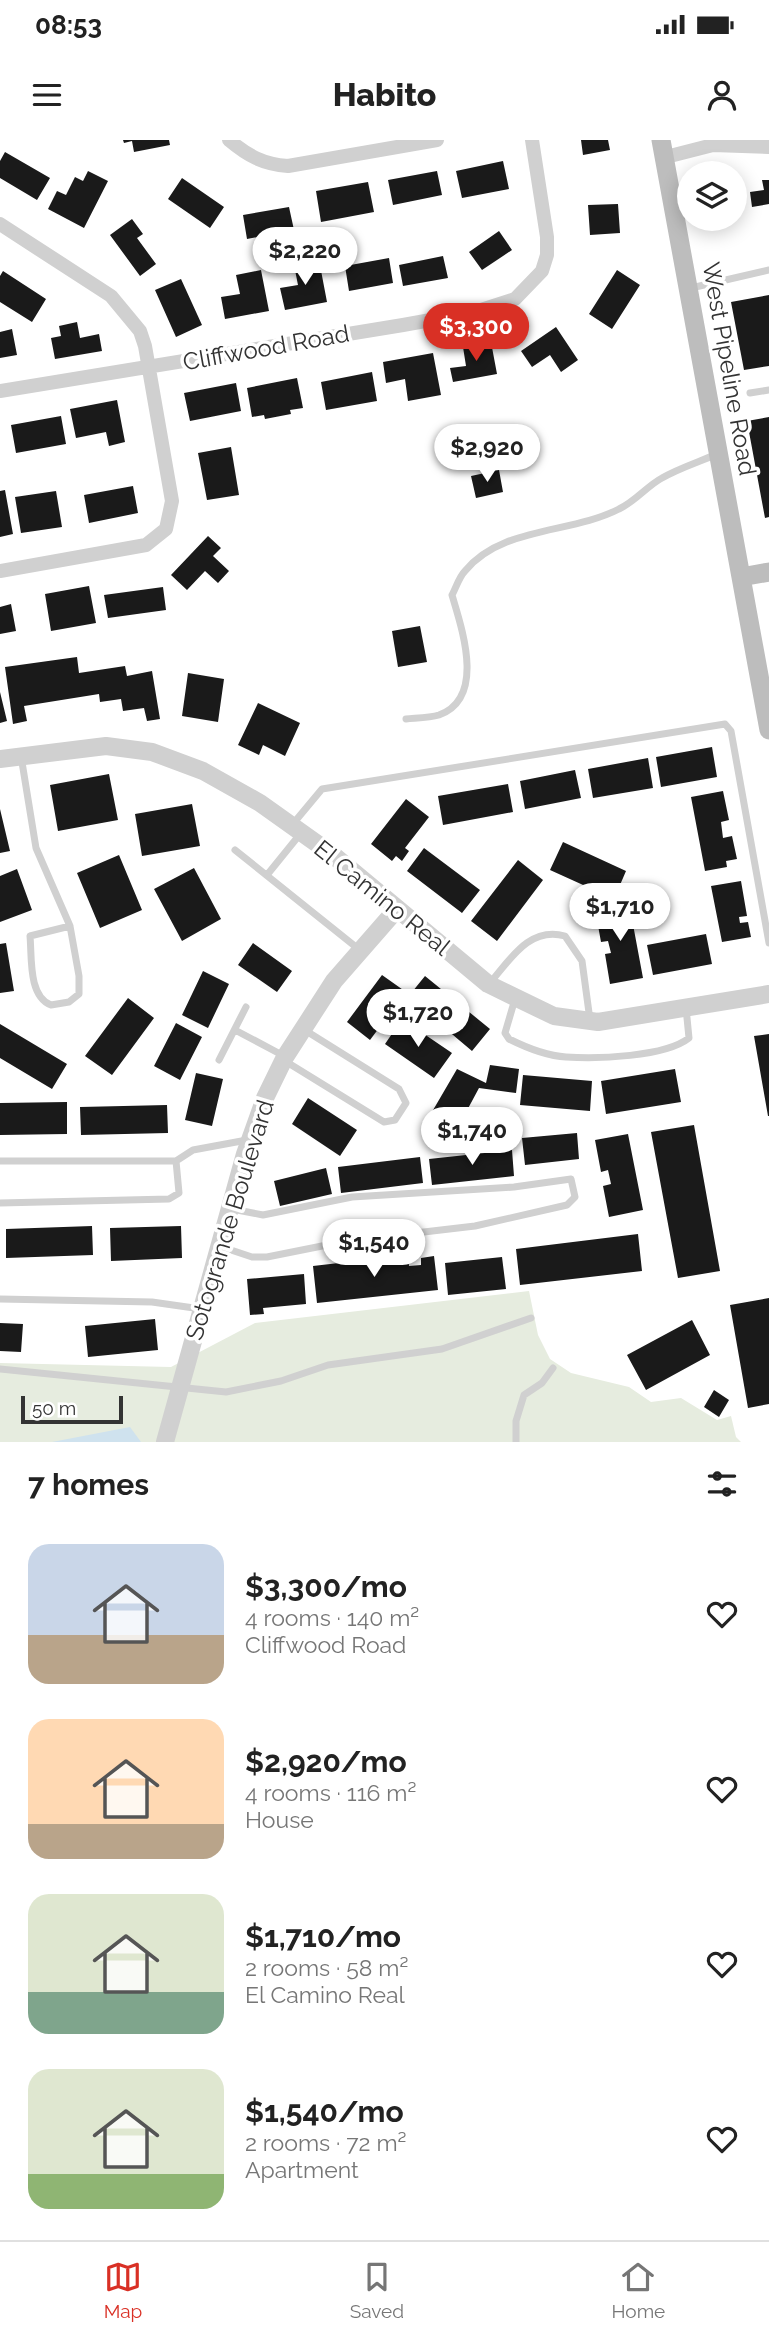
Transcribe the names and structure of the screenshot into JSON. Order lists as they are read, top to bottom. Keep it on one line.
{"streets":{"main road":["West Pipeline Road"],"street":["Cliffwood Road","El Camino Real","Sotogrande Boulevard"]},"crossings":[["El Camino Real","Sotogrande Boulevard"]],"scale_bar":"50 m","page":{"status":"08:53","header":"Habito","price":["$2,220","$3,300","$2,920","$1,710","$1,720","$1,740","$1,540"],"scale":"50 m","heading":"7 homes","list":[{"name":"$3,300/mo","note":"4 rooms · 140 m² · Cliffwood Road"},{"name":"$2,920/mo","note":"4 rooms · 116 m² · House"},{"name":"$1,710/mo","note":"2 rooms · 58 m² · El Camino Real"},{"name":"$1,540/mo","note":"2 rooms · 72 m² · Apartment"}],"tabs":["Map","Saved","Home"]}}
